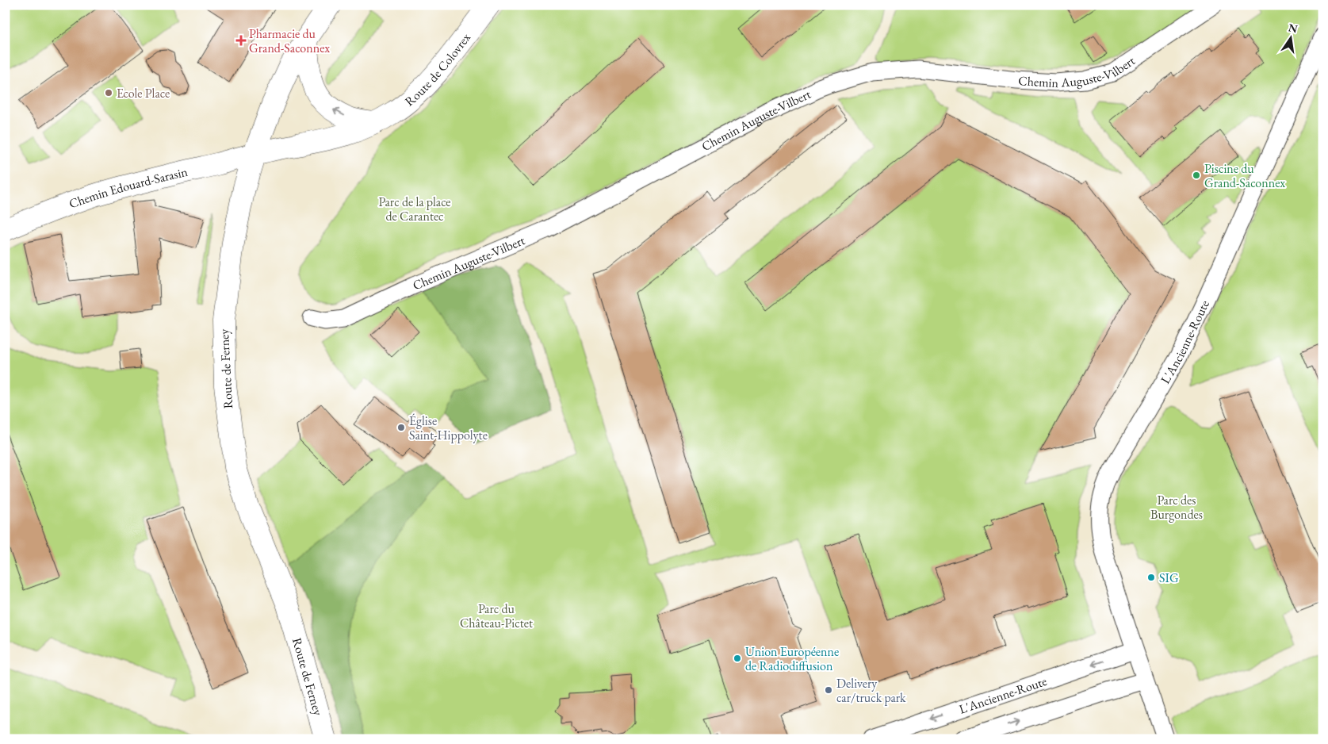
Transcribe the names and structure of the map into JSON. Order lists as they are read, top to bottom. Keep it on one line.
{"streets":{"street":["Route de Colovrex","Chemin Auguste-Vilbert","Chemin Edouard-Sarasin","L'Ancienne-Route","Route de Ferney"]},"crossings":[["Route de Colovrex","Chemin Edouard-Sarasin"],["Route de Colovrex","Route de Ferney"],["Chemin Edouard-Sarasin","Route de Ferney"]],"parks":["Parc de la place de Carantec","Parc des Burgondes","Parc du Château-Pictet"],"places":{"health":["Pharmacie du Grand-Saconnex"],"other":["Ecole Place","Piscine du Grand-Saconnex","Église Saint-Hippolyte","SIG","Union Européenne de Radiodiffusion","Delivery car/truck park"]},"north":"top"}
